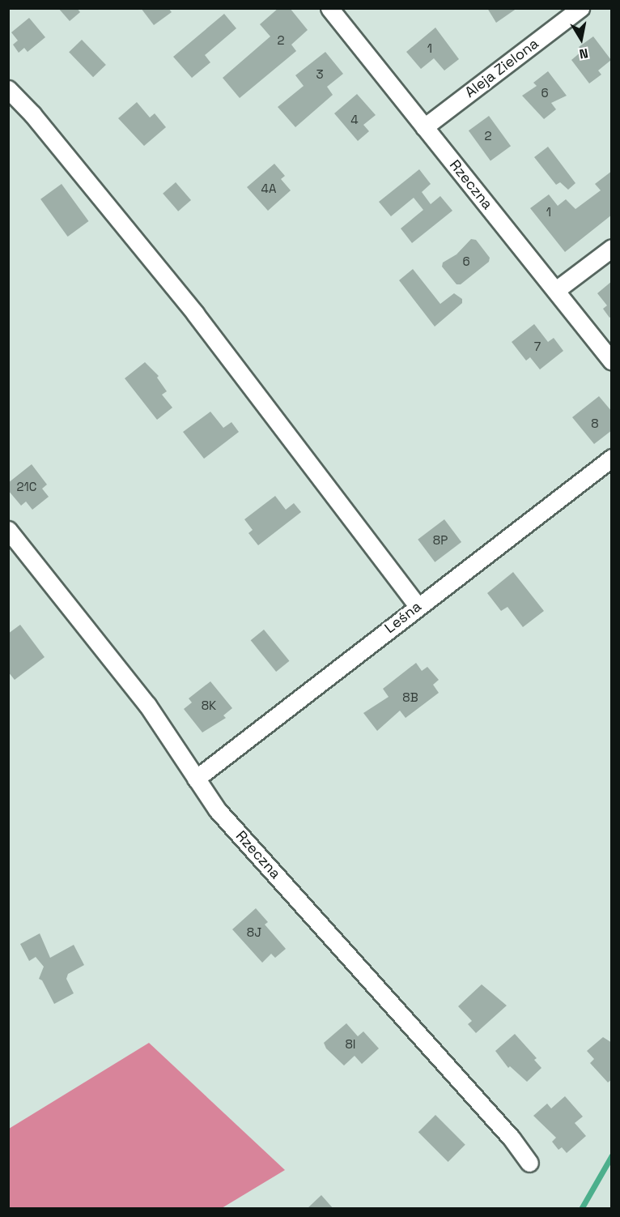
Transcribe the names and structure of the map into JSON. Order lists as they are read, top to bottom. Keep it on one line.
{"streets":{"street":["Aleja Zielona","Rzeczna","Leśna"]},"crossings":[["Aleja Zielona","Rzeczna"],["Rzeczna","Leśna"]],"house_numbers":["2","1","3","6","4","2","4A","1","6","7","8","21C","8P","8B","8K","8J","8I"],"north":"bottom"}
